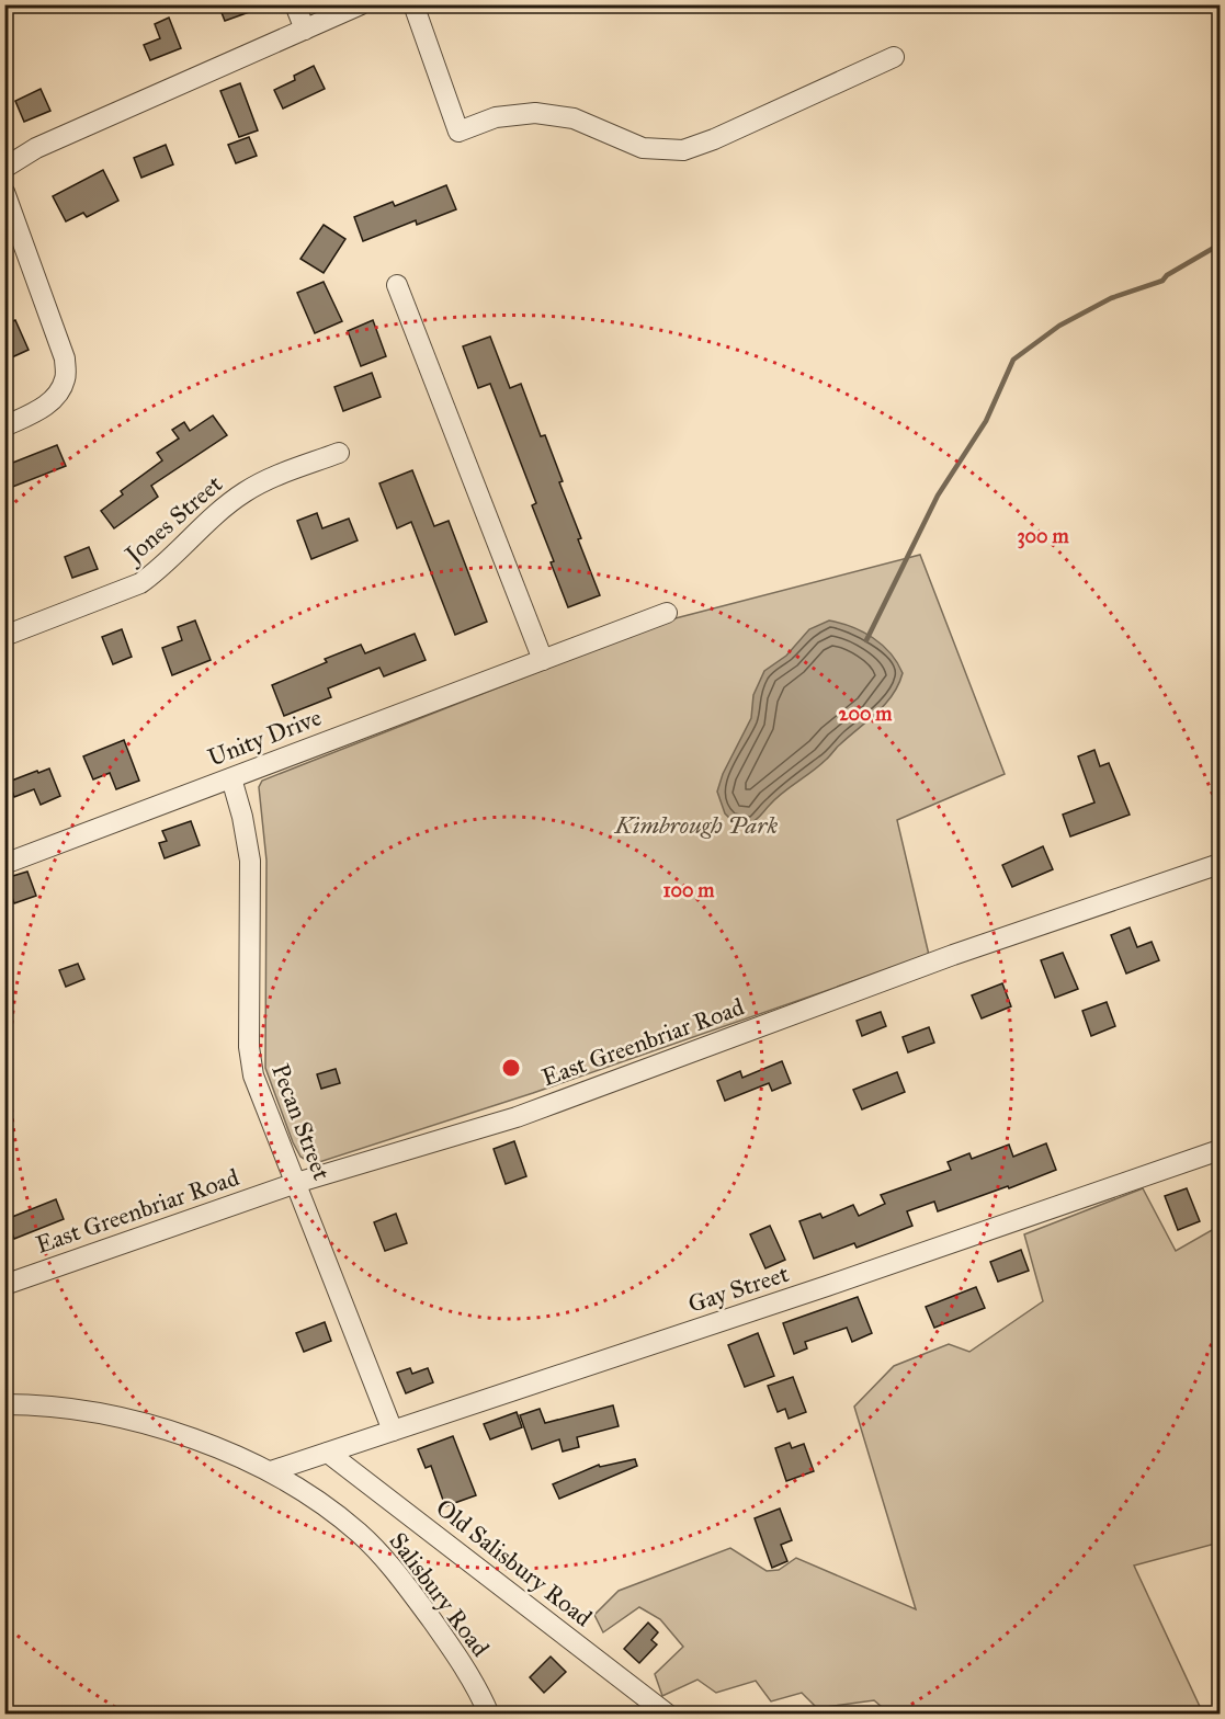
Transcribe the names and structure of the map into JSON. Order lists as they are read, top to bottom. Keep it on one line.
{"streets":{"street":["Jones Street","Unity Drive","East Greenbriar Road","Pecan Street","Gay Street","Old Salisbury Road","Salisbury Road"]},"crossings":[["Unity Drive","Pecan Street"],["East Greenbriar Road","Pecan Street"],["Pecan Street","Gay Street"],["Gay Street","Old Salisbury Road"],["Gay Street","Salisbury Road"]],"parks":["Kimbrough Park"],"rings":["300 m","200 m","100 m"]}
